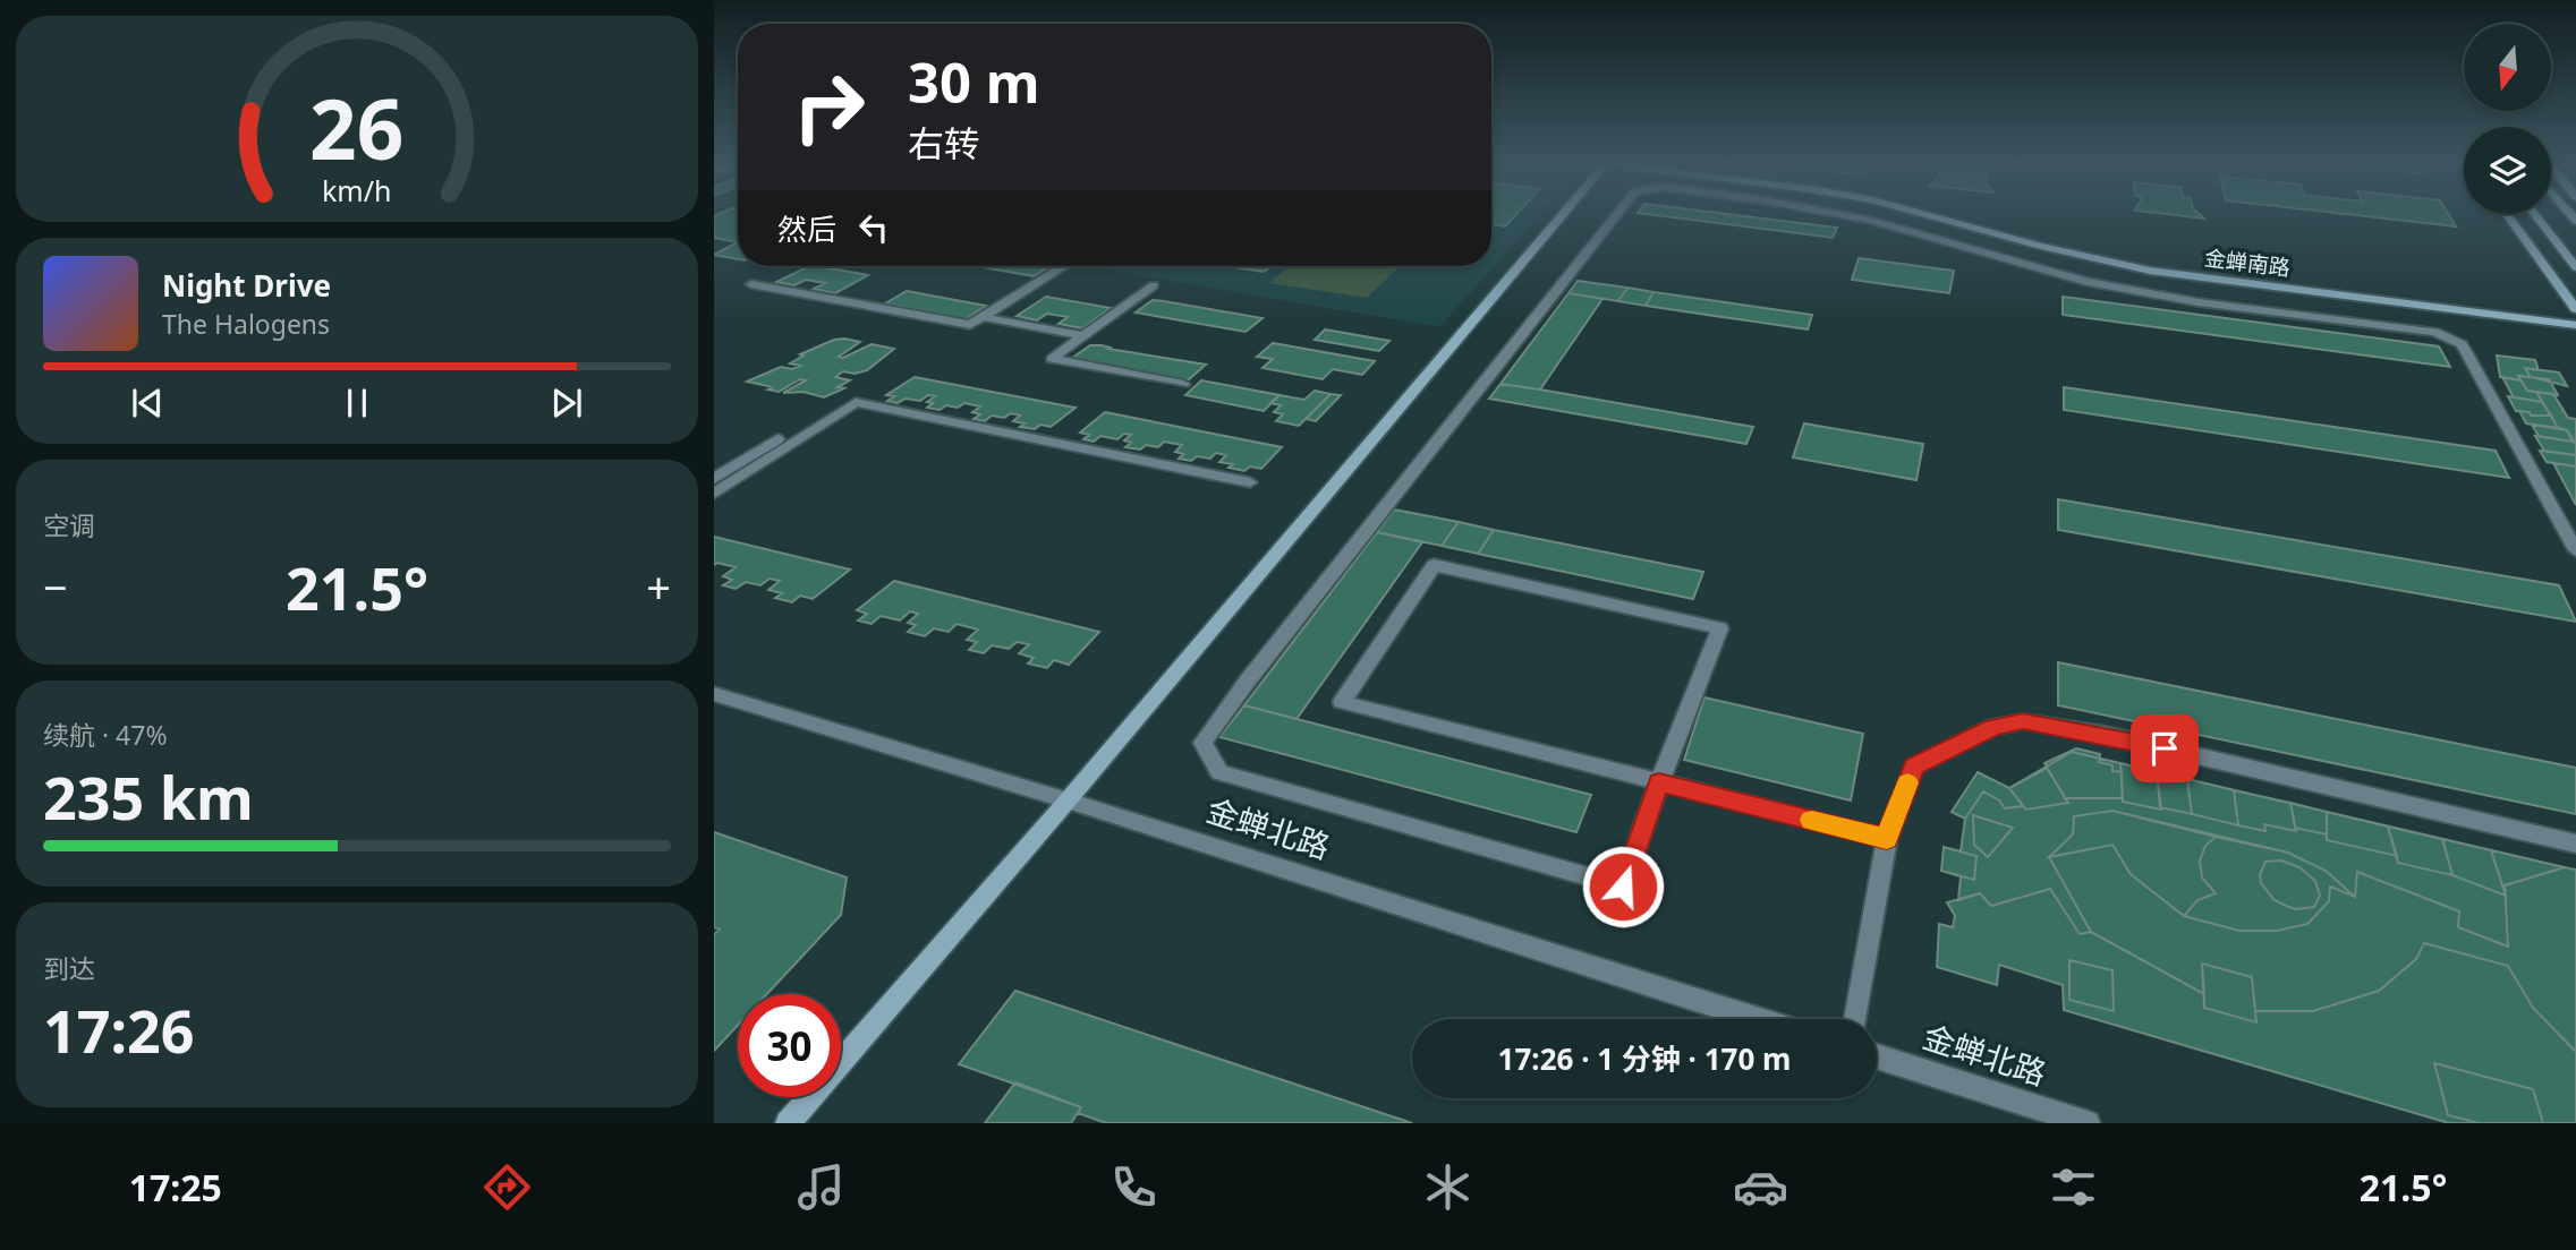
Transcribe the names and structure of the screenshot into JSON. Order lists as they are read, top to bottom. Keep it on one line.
{"streets":{"street":["金蝉南路","金蝉北路"]},"north":"bottom","page":{"turn":["30 m","右转"],"then":"然后","song":["Night Drive","The Halogens"],"tile":["空调",["续航 · 47%","235 km"],["到达","17:26"]],"heat":["−","21.5°","+"],"limit":"30","trip":"17:26 · 1 分钟 · 170 m","tabs":["17:25","21.5°"],"gauge":["26","km/h"]}}
